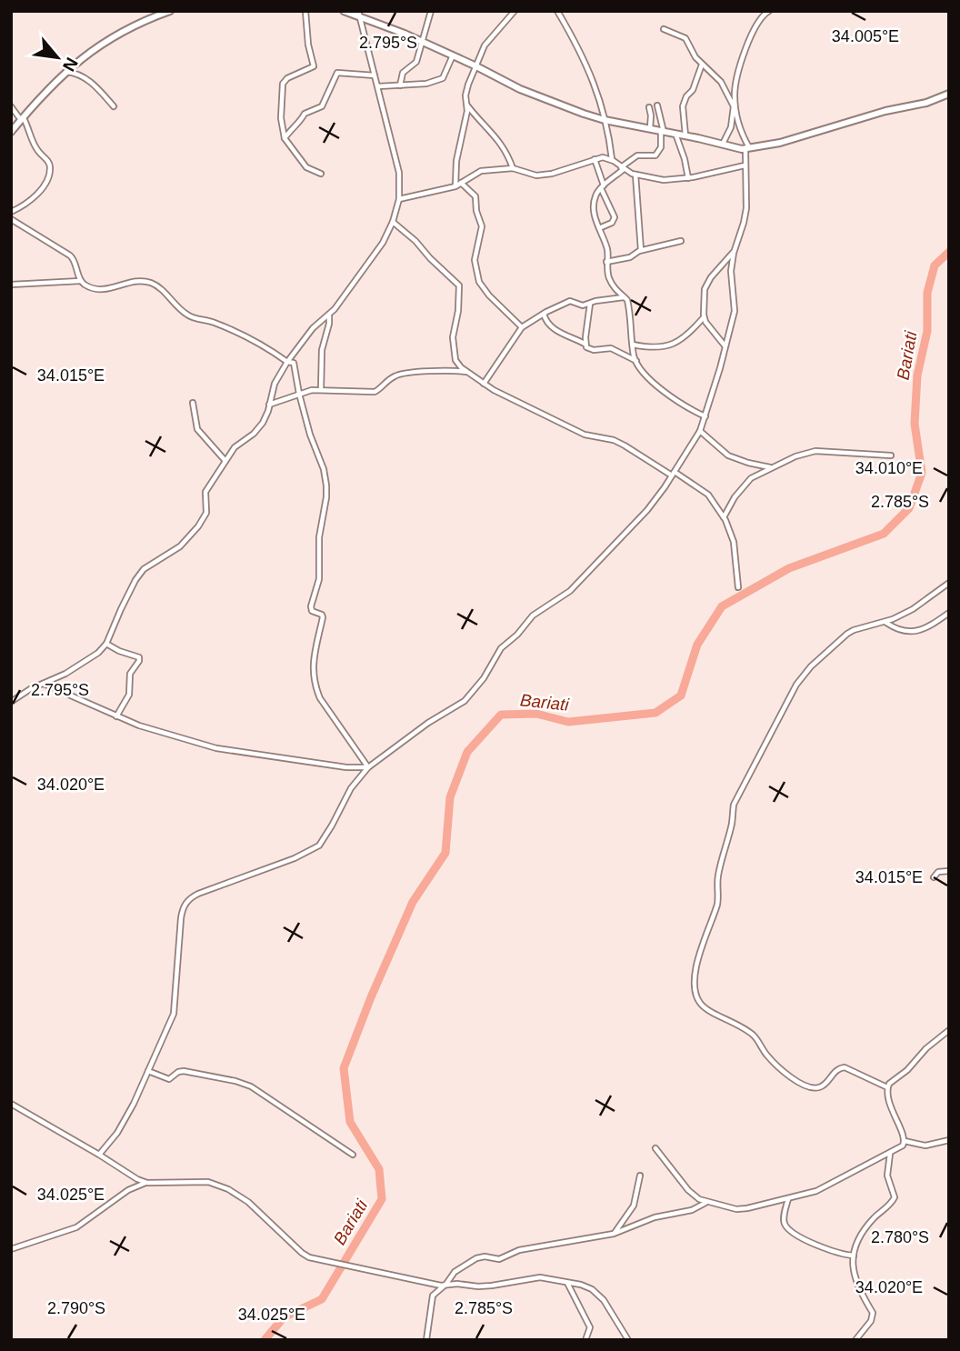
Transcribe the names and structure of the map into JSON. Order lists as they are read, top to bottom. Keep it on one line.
{"water":["Bariati"],"north":"bottom right","coordinates":["34.005°E","2.795°S","34.015°E","34.010°E","2.785°S","34.020°E","34.025°E","2.780°S","2.790°S"]}
